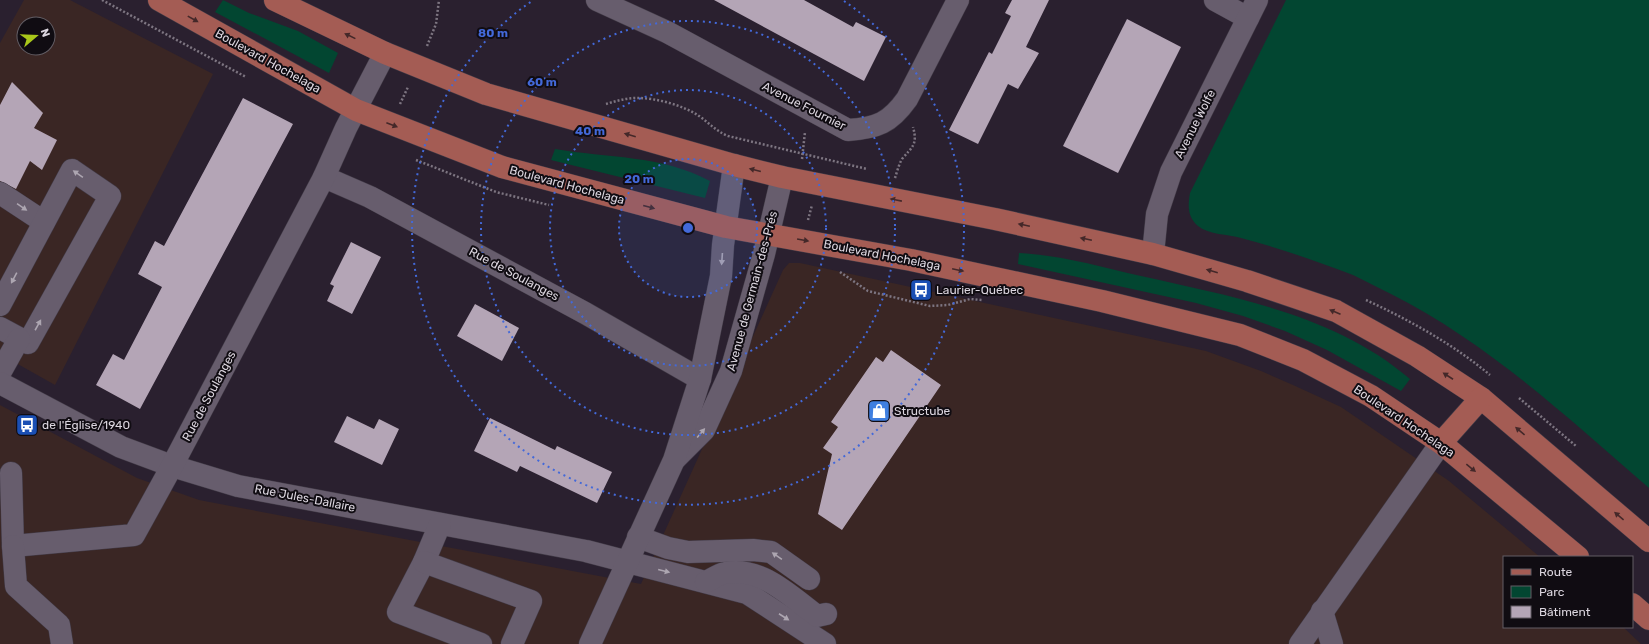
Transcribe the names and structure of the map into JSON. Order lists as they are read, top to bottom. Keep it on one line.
{"streets":{"main road":["Boulevard Hochelaga"],"street":["Avenue Fournier","Avenue Wolfe","Rue de Soulanges","Avenue de Germain-des-Prés","Rue Jules-Dallaire"]},"crossings":[["Boulevard Hochelaga","Rue de Soulanges"],["Boulevard Hochelaga","Avenue de Germain-des-Prés"],["Rue de Soulanges","Avenue de Germain-des-Prés"],["Rue de Soulanges","Rue Jules-Dallaire"],["Avenue de Germain-des-Prés","Rue Jules-Dallaire"]],"places":{"bus stop":["Laurier-Québec","de l'Église/1940"],"shop":["Structube"]},"legend":["Route","Parc","Bâtiment"],"north":"right","rings":["80 m","60 m","40 m","20 m"]}
